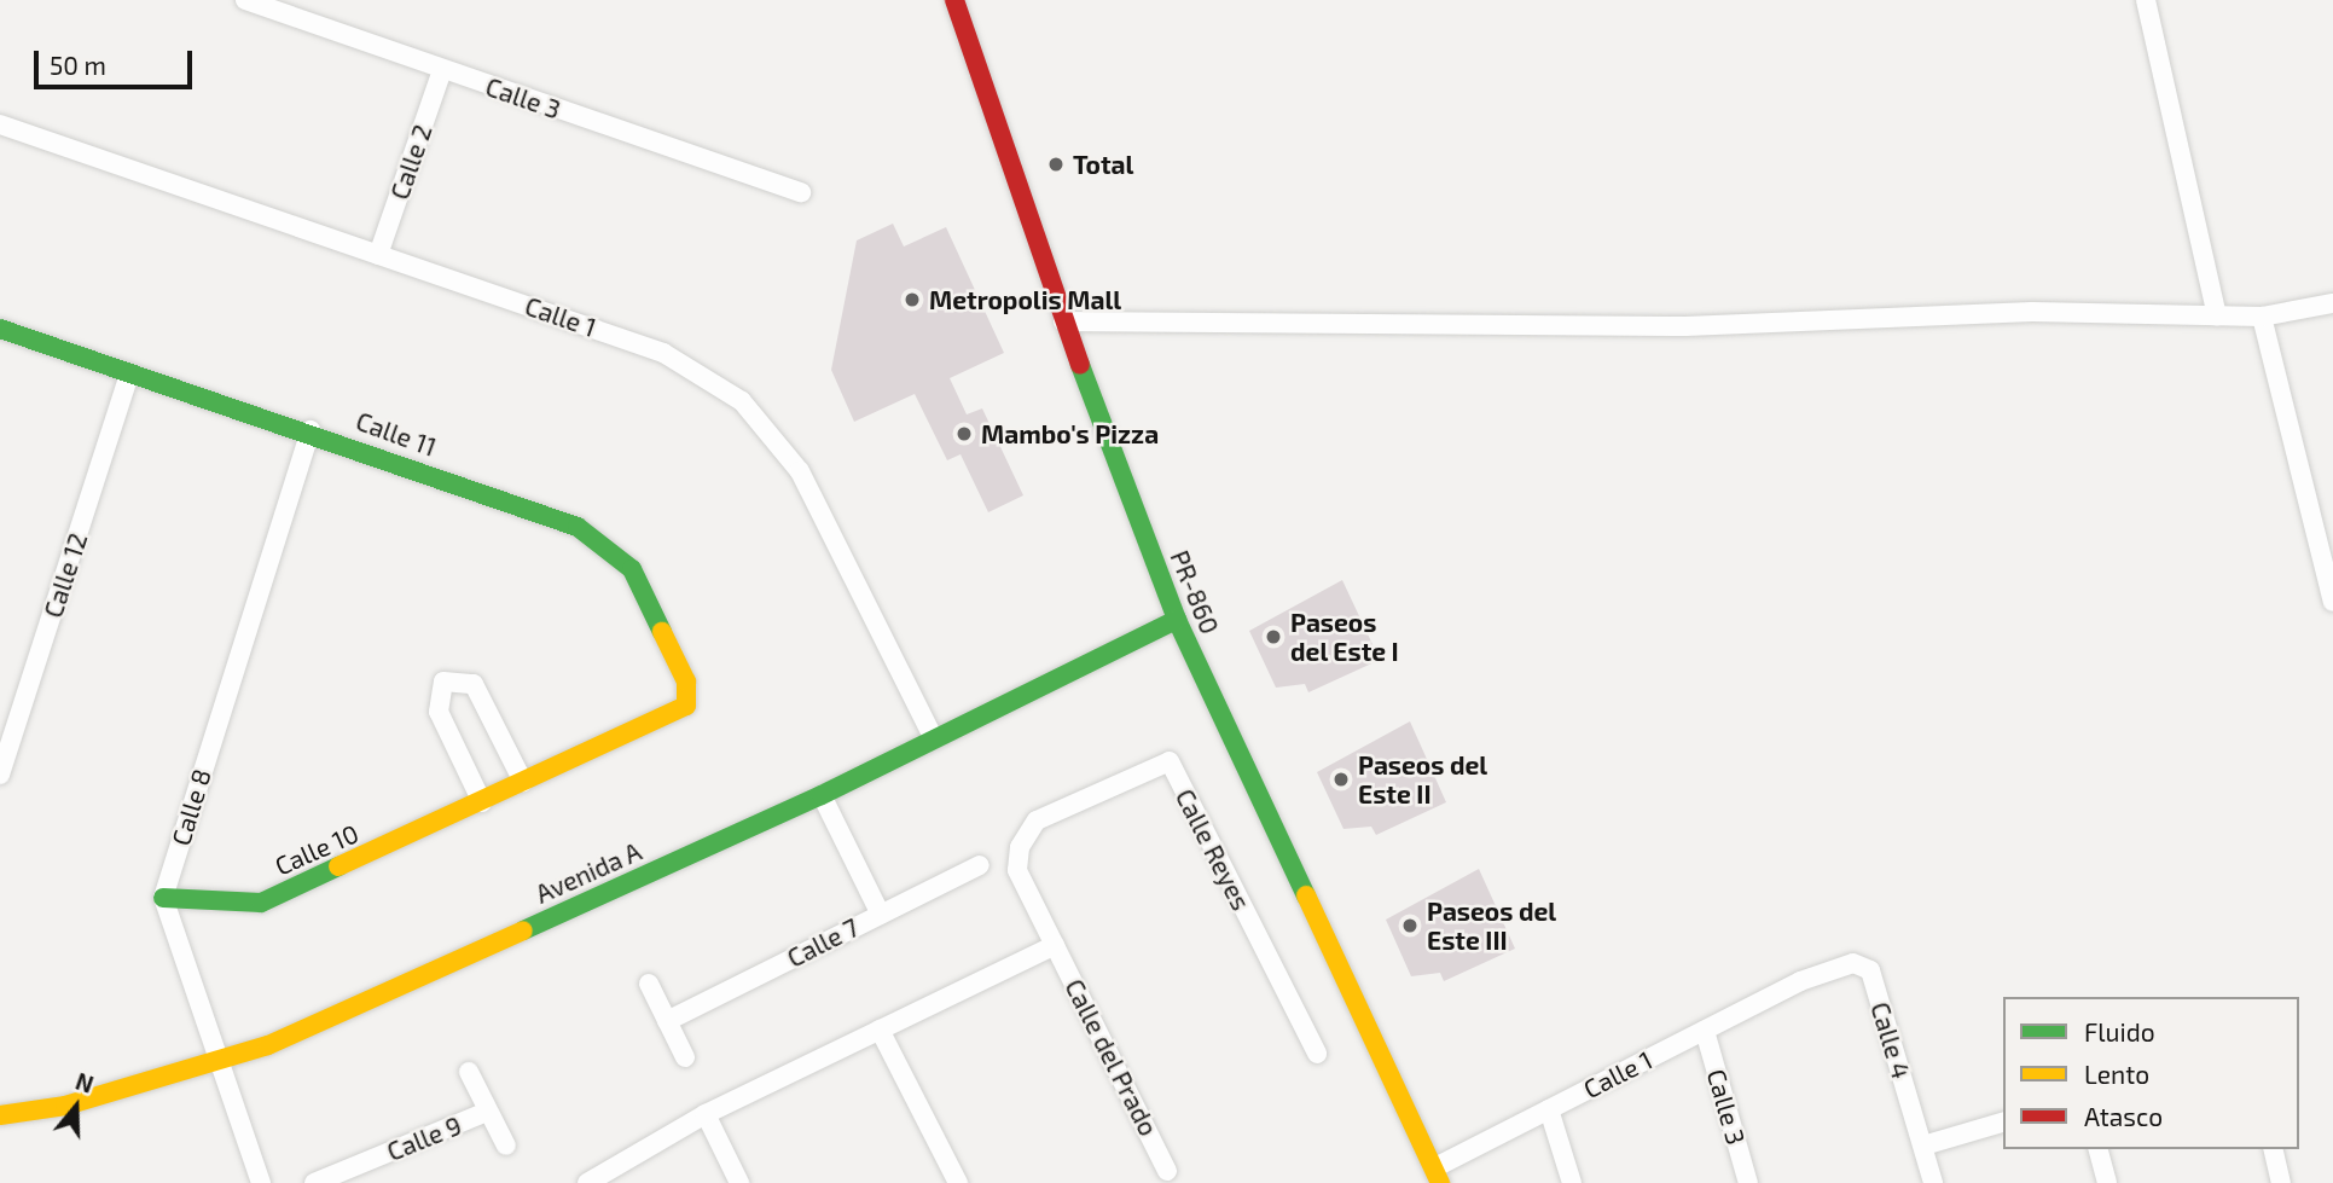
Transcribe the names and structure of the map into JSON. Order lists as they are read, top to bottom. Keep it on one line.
{"streets":{"street":["Calle 3","Calle 2","Calle 1","Calle 11","Calle 12","PR-860","Calle 8","Calle 10","Calle Reyes","Avenida A","Calle 7","Calle 4","Calle del Prado","Calle 9"]},"crossings":[["Calle 3","Calle 2"],["Calle 3","Calle 1"],["Calle 2","Calle 1"],["Calle 1","PR-860"],["Calle 1","Avenida A"],["Calle 1","Calle 4"],["Calle 11","Calle 12"],["Calle 11","Calle 8"],["Calle 11","Calle 10"],["PR-860","Avenida A"],["Calle 8","Calle 10"],["Calle Reyes","Calle del Prado"]],"places":["Total","Metropolis Mall","Mambo's Pizza","Paseos del Este I","Paseos del Este II","Paseos del Este III"],"legend":["Fluido","Lento","Atasco"],"scale_bar":"50 m","north":"top"}
